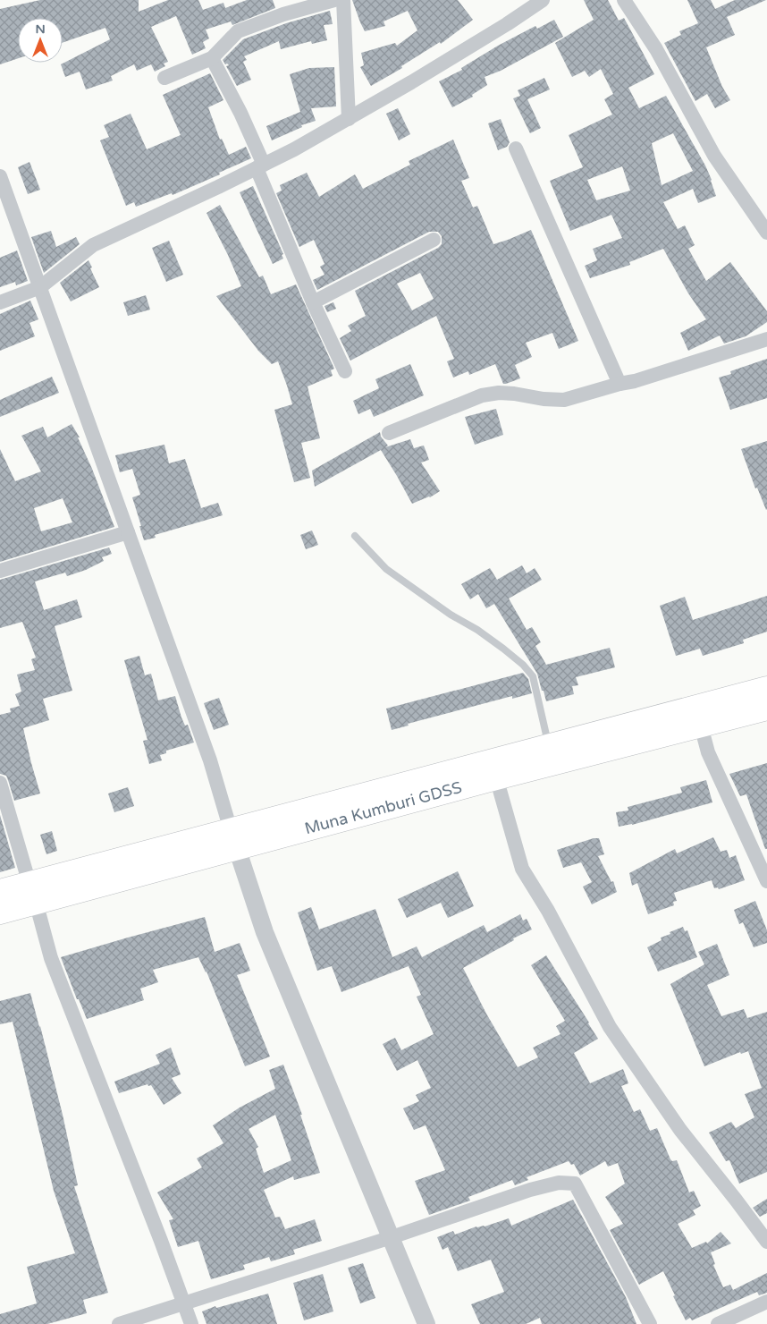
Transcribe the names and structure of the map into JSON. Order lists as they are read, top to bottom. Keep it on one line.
{"streets":{"highway":["Muna Kumburi GDSS"]},"north":"top"}
